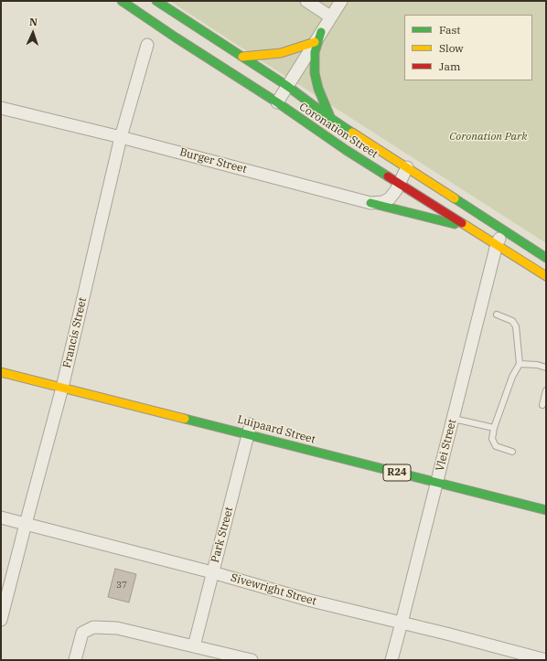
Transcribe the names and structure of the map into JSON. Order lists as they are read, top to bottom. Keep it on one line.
{"streets":{"main road":["Coronation Street","Luipaard Street","R24"],"street":["Burger Street","Francis Street","Vlei Street","Park Street","Sivewright Street"]},"crossings":[["Coronation Street","Burger Street"],["Coronation Street","Vlei Street"],["Burger Street","Francis Street"],["Francis Street","Luipaard Street"],["Francis Street","Sivewright Street"],["Luipaard Street","Vlei Street"],["Luipaard Street","Park Street"],["Vlei Street","Sivewright Street"],["Park Street","Sivewright Street"]],"parks":["Coronation Park"],"house_numbers":["37"],"legend":["Fast","Slow","Jam"],"north":"top"}
